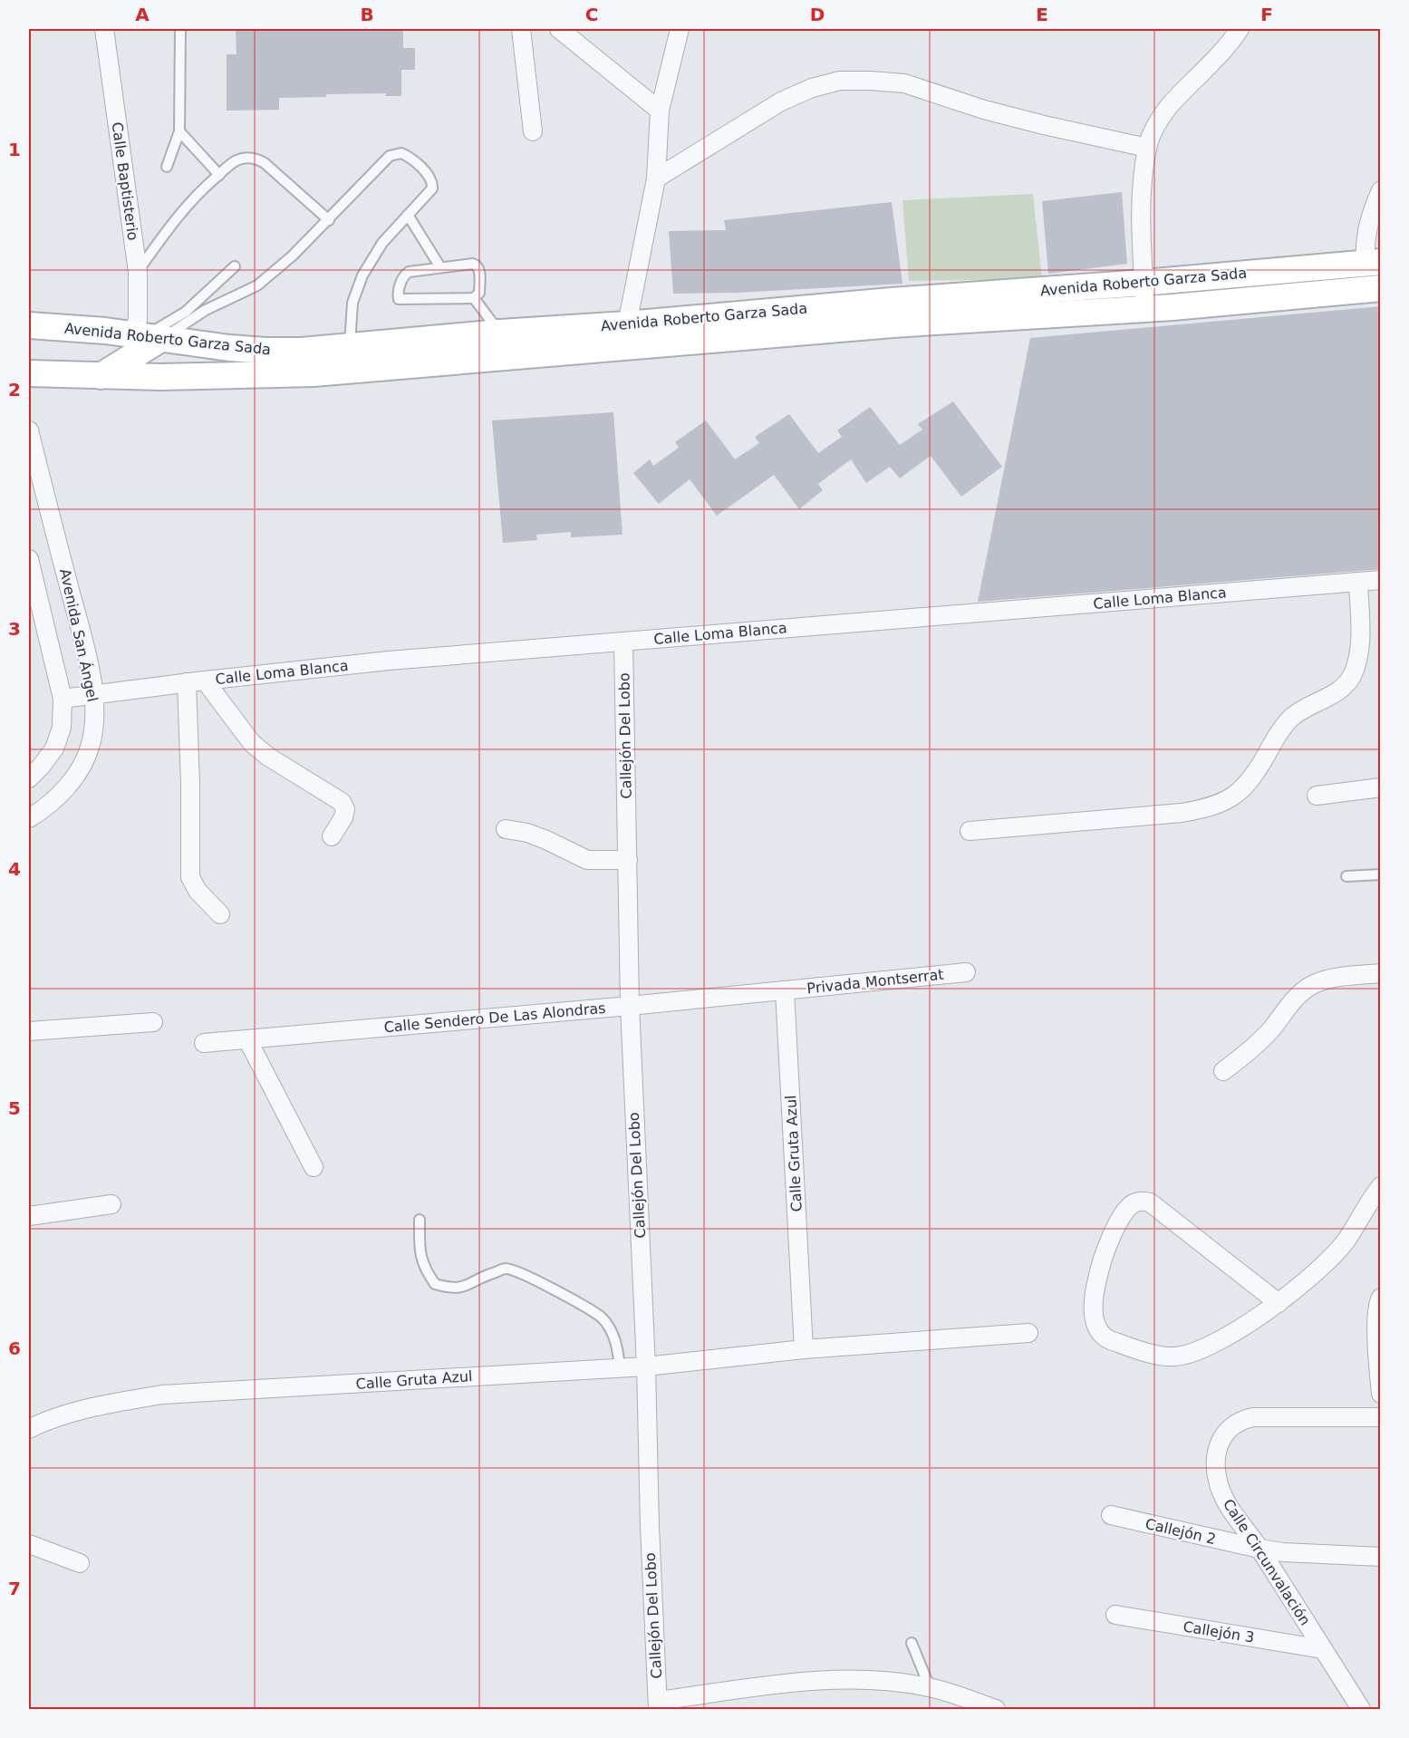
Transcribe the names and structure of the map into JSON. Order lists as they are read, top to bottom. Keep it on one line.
{"streets":{"street":["Calle Baptisterio","Avenida Roberto Garza Sada","Calle Loma Blanca","Avenida San Ángel","Callejón Del Lobo","Privada Montserrat","Calle Sendero De Las Alondras","Calle Gruta Azul","Callejón 2","Calle Circunvalación","Callejón 3"]},"crossings":[["Calle Baptisterio","Avenida Roberto Garza Sada"],["Calle Loma Blanca","Avenida San Ángel"],["Calle Loma Blanca","Callejón Del Lobo"],["Callejón Del Lobo","Calle Sendero De Las Alondras"],["Callejón Del Lobo","Calle Gruta Azul"],["Privada Montserrat","Calle Sendero De Las Alondras"],["Privada Montserrat","Calle Gruta Azul"],["Calle Sendero De Las Alondras","Calle Gruta Azul"],["Callejón 2","Calle Circunvalación"],["Calle Circunvalación","Callejón 3"]],"grid":{"columns":["A","B","C","D","E","F"],"rows":["1","2","3","4","5","6","7"]}}
